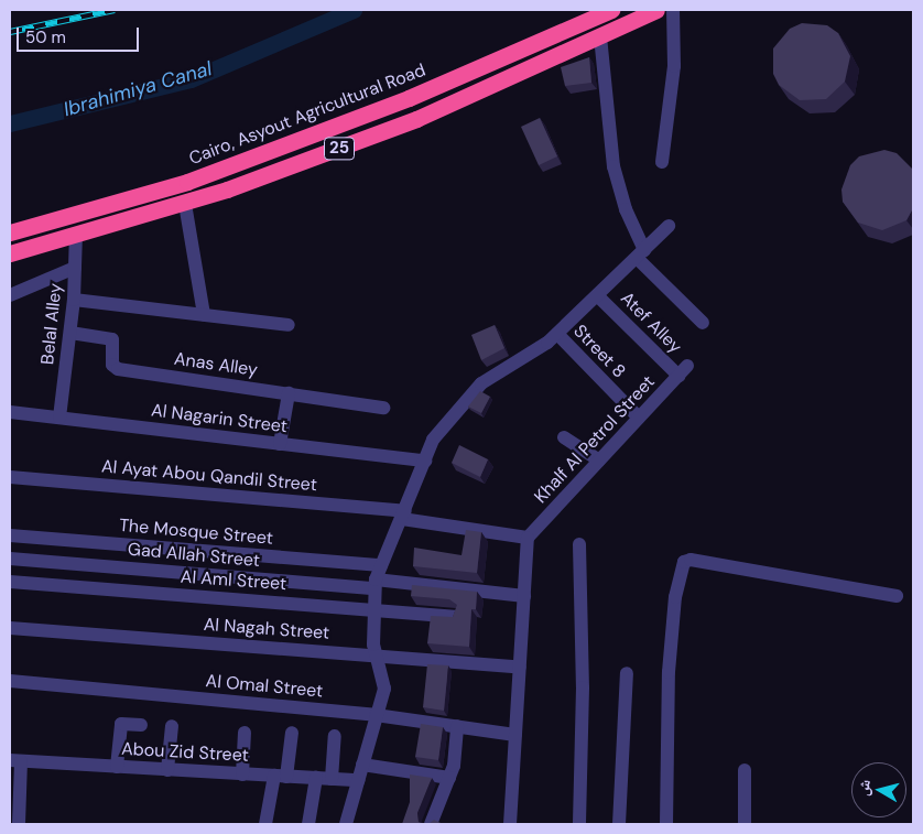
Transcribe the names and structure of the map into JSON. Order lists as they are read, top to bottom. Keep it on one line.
{"streets":{"highway":["Cairo, Asyout Agricultural Road","25"],"street":["Atef Alley","Belal Alley","Street 8","Anas Alley","Al Nagarin Street","Khalf Al Petrol Street","Al Ayat Abou Qandil Street","The Mosque Street","Gad Allah Street","Al Aml Street","Al Nagah Street","Al Omal Street","Abou Zid Street"]},"crossings":[["25","Belal Alley"],["Atef Alley","Khalf Al Petrol Street"],["Belal Alley","Anas Alley"],["Belal Alley","Al Nagarin Street"],["Street 8","Khalf Al Petrol Street"],["Khalf Al Petrol Street","Al Ayat Abou Qandil Street"]],"water":["Ibrahimiya Canal"],"scale_bar":"50 m","north":"left"}
